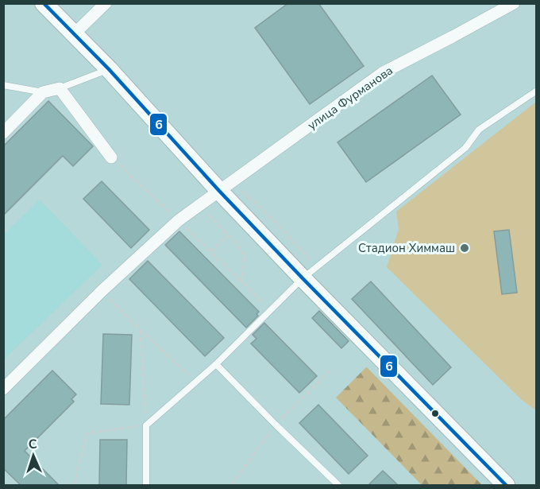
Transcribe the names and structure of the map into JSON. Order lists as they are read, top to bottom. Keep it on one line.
{"streets":{"street":["улица Фурманова"]},"places":["Стадион Химмаш"],"lines":["transit line 6"],"north":"top"}
